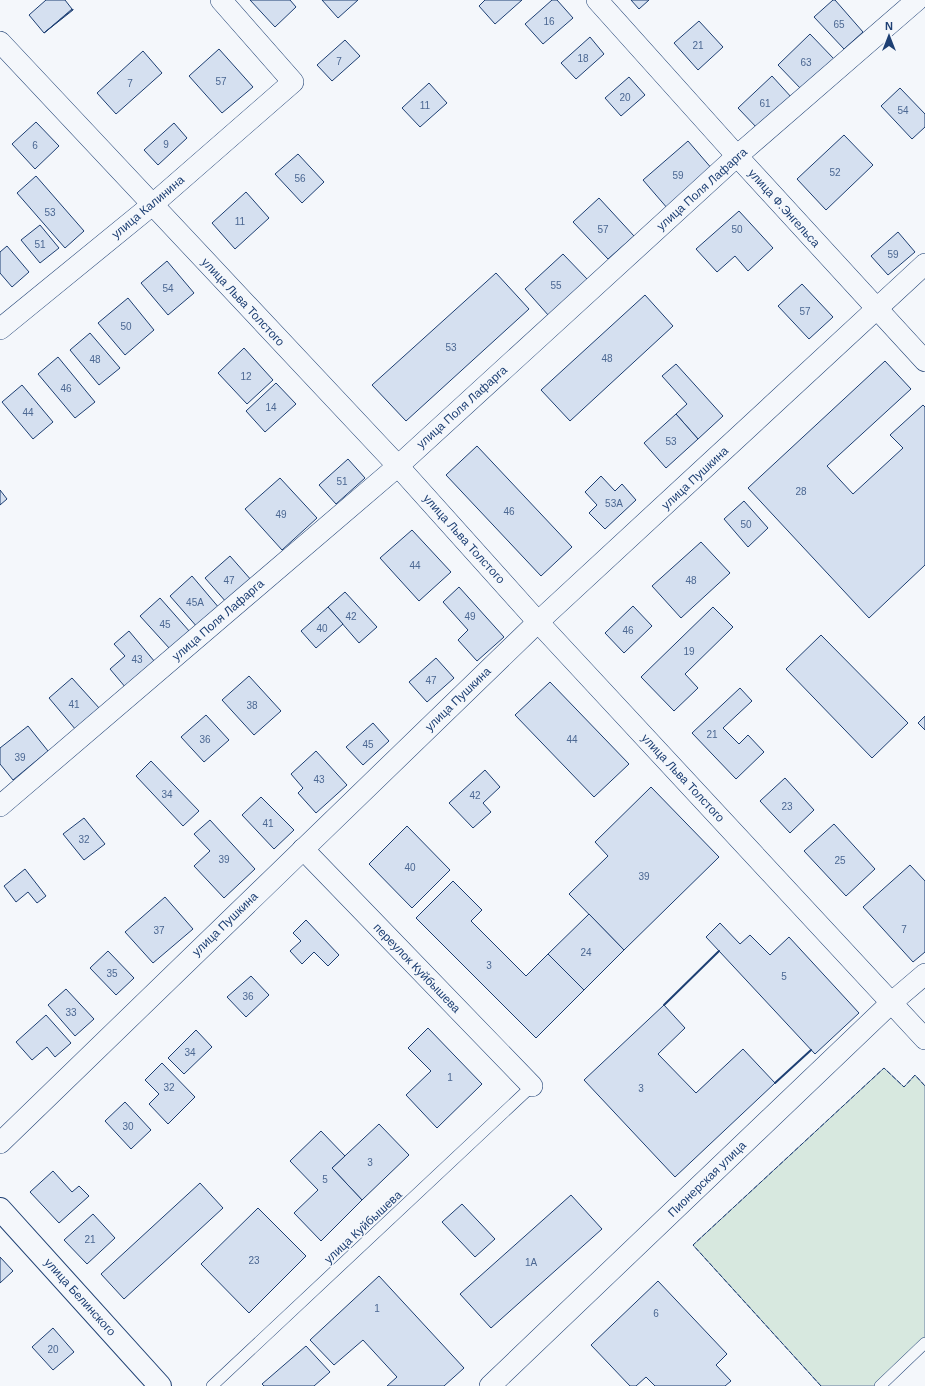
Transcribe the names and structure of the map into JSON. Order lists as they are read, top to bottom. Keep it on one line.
{"streets":{"street":["улица Поля Лафарга","улица Калинина","улица Ф.Энгельса","улица Льва Толстого","улица Пушкина","переулок Куйбышева","Пионерская улица","улица Белинского"],"lane":["улица Куйбышева"]},"crossings":[["улица Поля Лафарга","улица Ф.Энгельса"],["улица Поля Лафарга","улица Льва Толстого"],["улица Калинина","улица Льва Толстого"],["улица Ф.Энгельса","улица Пушкина"],["улица Льва Толстого","улица Пушкина"],["улица Льва Толстого","Пионерская улица"],["улица Пушкина","переулок Куйбышева"],["переулок Куйбышева","улица Куйбышева"]],"house_numbers":["16","65","21","18","7","63","57","7","20","61","11","54","9","6","52","59","56","53","11","57","50","51","59","55","54","57","50","53","48","48","12","46","14","44","53","51","28","53А","46","49","50","44","47","48","45А","42","49","45","40","46","19","43","47","41","38","21","36","44","45","39","43","34","42","23","41","32","39","25","40","39","7","37","24","3","35","5","36","33","34","1","32","3","30","3","5","21","23","1А","1","6","20"],"north":"top"}
